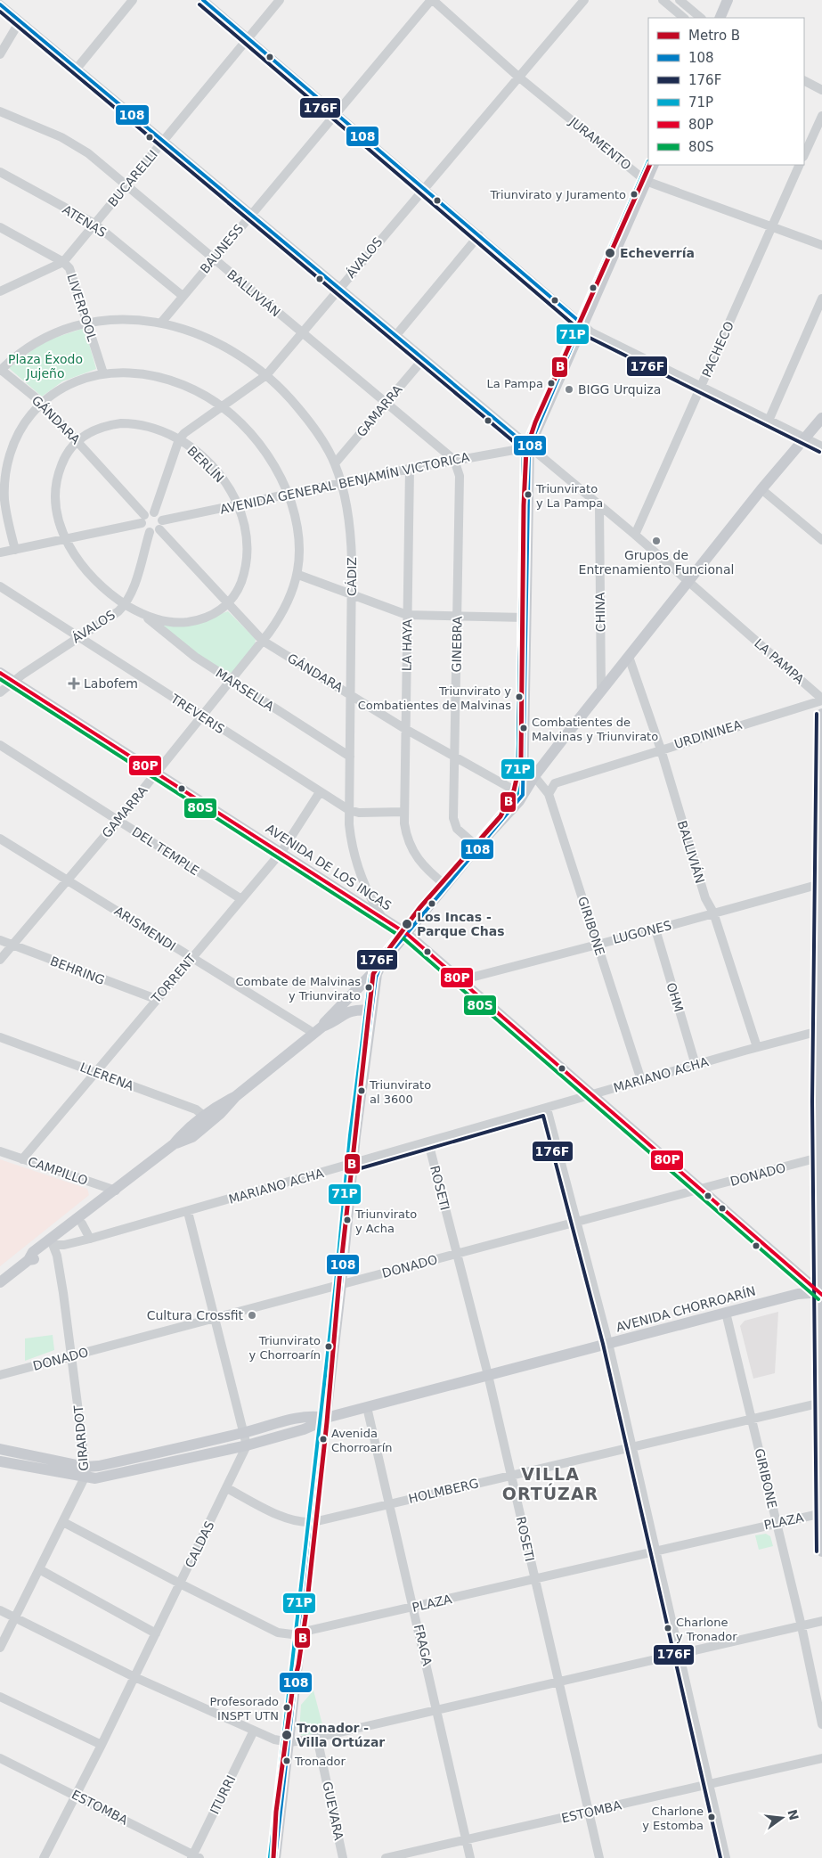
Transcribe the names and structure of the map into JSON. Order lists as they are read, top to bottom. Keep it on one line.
{"streets":{"main road":["AVENIDA DE LOS INCAS","AVENIDA CHORROARÍN"],"street":["JURAMENTO","BUCARELLI","ATENAS","BAUNESS","ÁVALOS","BALLIVIÁN","LIVERPOOL","PACHECO","GAMARRA","GÁNDARA","BERLÍN","AVENIDA GENERAL BENJAMÍN VICTORICA","CÁDIZ","CHINA","GINEBRA","LA HAYA","LA PAMPA","MARSELLA","TREVERIS","URDININEA","DEL TEMPLE","GIRIBONE","ARISMENDI","LUGONES","BEHRING","TORRENT","OHM","MARIANO ACHA","LLERENA","CAMPILLO","DONADO","ROSETI","GIRARDOT","HOLMBERG","PLAZA","CALDAS","FRAGA","ITURRI","ESTOMBA","GUEVARA"]},"crossings":[["JURAMENTO","BAUNESS"],["JURAMENTO","ÁVALOS"],["JURAMENTO","PACHECO"],["BUCARELLI","ATENAS"],["BUCARELLI","BALLIVIÁN"],["BUCARELLI","LIVERPOOL"],["BUCARELLI","LA PAMPA"],["ATENAS","BAUNESS"],["BAUNESS","BALLIVIÁN"],["BAUNESS","CÁDIZ"],["BAUNESS","LA PAMPA"],["ÁVALOS","BALLIVIÁN"],["ÁVALOS","GÁNDARA"],["ÁVALOS","BERLÍN"],["ÁVALOS","AVENIDA GENERAL BENJAMÍN VICTORICA"],["ÁVALOS","CÁDIZ"],["ÁVALOS","LA PAMPA"],["ÁVALOS","TREVERIS"],["ÁVALOS","AVENIDA DE LOS INCAS"],["BALLIVIÁN","GAMARRA"],["BALLIVIÁN","AVENIDA GENERAL BENJAMÍN VICTORICA"],["BALLIVIÁN","GINEBRA"],["BALLIVIÁN","URDININEA"],["BALLIVIÁN","LUGONES"],["BALLIVIÁN","MARIANO ACHA"],["PACHECO","LA PAMPA"],["GAMARRA","GÁNDARA"],["GAMARRA","CÁDIZ"],["GAMARRA","LA PAMPA"],["GAMARRA","MARSELLA"],["GAMARRA","TREVERIS"],["GAMARRA","DEL TEMPLE"],["GAMARRA","AVENIDA DE LOS INCAS"],["GAMARRA","ARISMENDI"],["GAMARRA","BEHRING"],["GÁNDARA","BERLÍN"],["GÁNDARA","AVENIDA GENERAL BENJAMÍN VICTORICA"],["GÁNDARA","CÁDIZ"],["GÁNDARA","GINEBRA"],["GÁNDARA","LA HAYA"],["BERLÍN","AVENIDA GENERAL BENJAMÍN VICTORICA"],["BERLÍN","MARSELLA"],["AVENIDA GENERAL BENJAMÍN VICTORICA","CÁDIZ"],["AVENIDA GENERAL BENJAMÍN VICTORICA","GINEBRA"],["AVENIDA GENERAL BENJAMÍN VICTORICA","LA HAYA"],["AVENIDA GENERAL BENJAMÍN VICTORICA","LA PAMPA"],["CÁDIZ","MARSELLA"],["CÁDIZ","TREVERIS"],["CÁDIZ","AVENIDA DE LOS INCAS"],["CHINA","LA PAMPA"],["LA HAYA","TREVERIS"],["LA PAMPA","URDININEA"],["TREVERIS","TORRENT"],["URDININEA","GIRIBONE"],["DEL TEMPLE","TORRENT"],["AVENIDA DE LOS INCAS","LUGONES"],["AVENIDA DE LOS INCAS","TORRENT"],["AVENIDA DE LOS INCAS","MARIANO ACHA"],["AVENIDA DE LOS INCAS","DONADO"],["AVENIDA DE LOS INCAS","AVENIDA CHORROARÍN"],["GIRIBONE","LUGONES"],["GIRIBONE","MARIANO ACHA"],["GIRIBONE","AVENIDA CHORROARÍN"],["GIRIBONE","HOLMBERG"],["GIRIBONE","PLAZA"],["ARISMENDI","TORRENT"],["LUGONES","OHM"],["BEHRING","TORRENT"],["TORRENT","LLERENA"],["TORRENT","CAMPILLO"],["OHM","MARIANO ACHA"],["MARIANO ACHA","ROSETI"],["MARIANO ACHA","GIRARDOT"],["DONADO","ROSETI"],["DONADO","GIRARDOT"],["ROSETI","AVENIDA CHORROARÍN"],["ROSETI","HOLMBERG"],["ROSETI","PLAZA"],["ROSETI","ESTOMBA"],["AVENIDA CHORROARÍN","GIRARDOT"],["AVENIDA CHORROARÍN","CALDAS"],["AVENIDA CHORROARÍN","FRAGA"],["GIRARDOT","PLAZA"],["HOLMBERG","CALDAS"],["HOLMBERG","FRAGA"],["PLAZA","CALDAS"],["PLAZA","FRAGA"],["CALDAS","ESTOMBA"],["FRAGA","ESTOMBA"],["ITURRI","ESTOMBA"]],"districts":["VILLA ORTÚZAR"],"parks":["Plaza Éxodo Jujeño"],"places":{"other":["Triunvirato y Juramento","Echeverría","La Pampa","BIGG Urquiza","Triunvirato y La Pampa","Grupos de Entrenamiento Funcional","Triunvirato y Combatientes de Malvinas","Combatientes de Malvinas y Triunvirato","Los Incas - Parque Chas","Combate de Malvinas y Triunvirato","Triunvirato al 3600","Triunvirato y Acha","Cultura Crossfit","Triunvirato y Chorroarín","Avenida Chorroarín","Charlone y Tronador","Profesorado INSPT UTN","Tronador - Villa Ortúzar","Tronador","Charlone y Estomba"],"health":["Labofem"]},"lines":["transit line 108","transit line 176F","transit line 71P","metro line B","transit line 80P","transit line 80S"],"legend":["Metro B","108","176F","71P","80P","80S"],"north":"right"}
